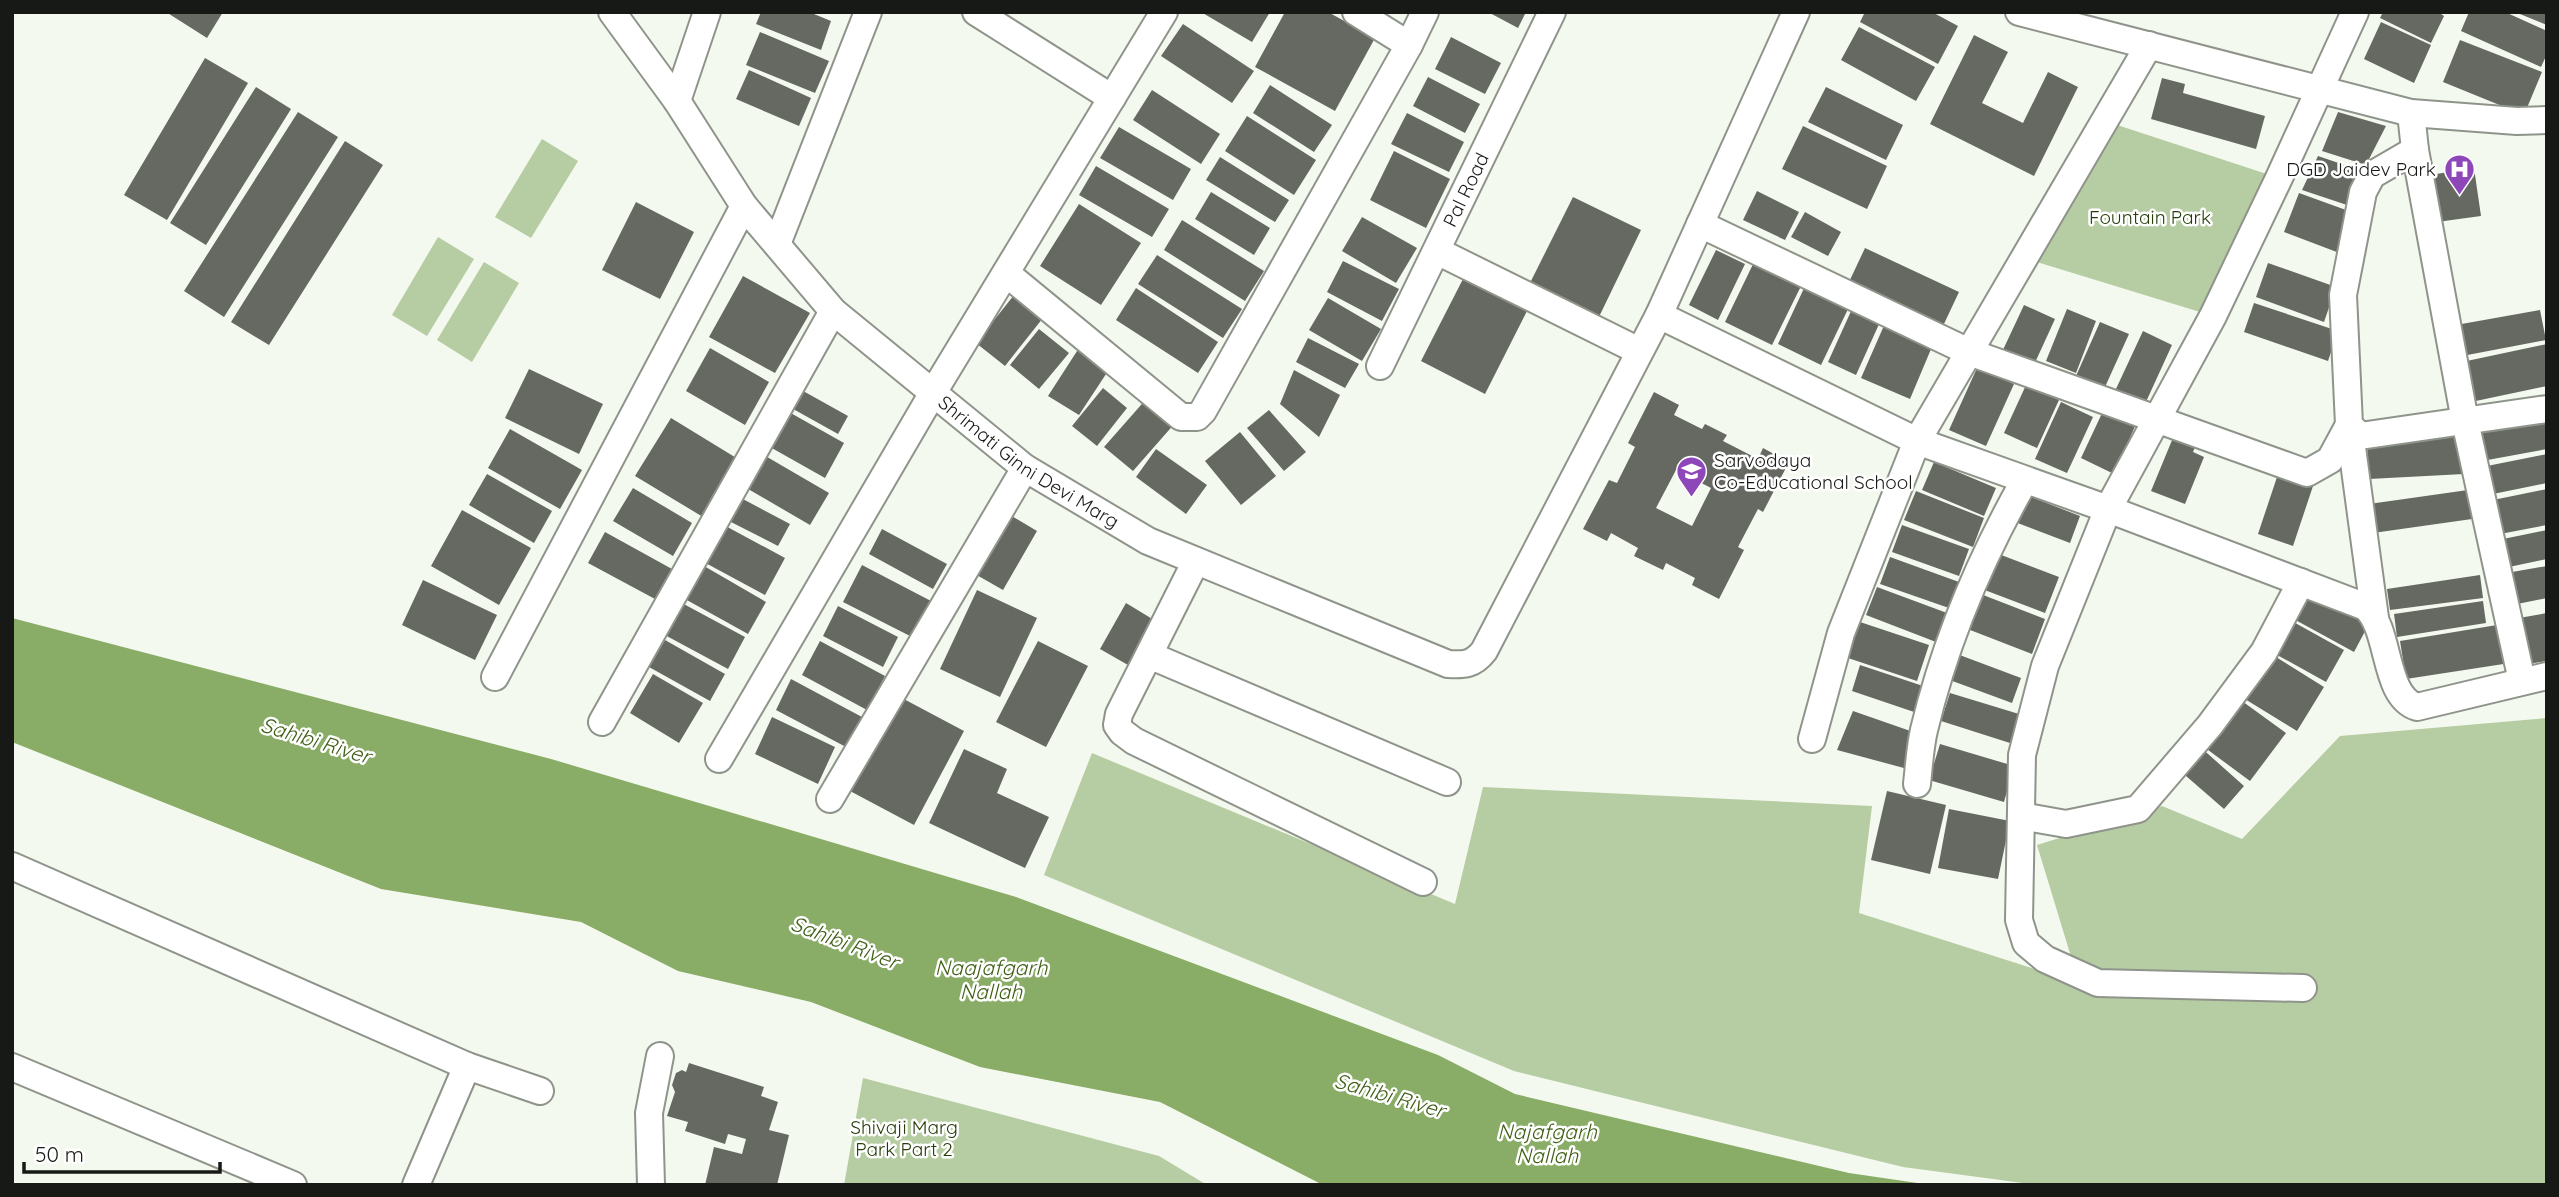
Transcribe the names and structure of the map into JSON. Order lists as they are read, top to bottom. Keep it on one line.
{"streets":{"street":["Pal Road","Shrimati Ginni Devi Marg"]},"water":["Sahibi River","Naajafgarh Nallah","Najafgarh Nallah"],"parks":["Fountain Park","Shivaji Marg Park Part 2"],"places":{"hospital":["DGD Jaidev Park"],"school or university":["Sarvodaya Co-Educational School"]},"scale_bar":"50 m"}
